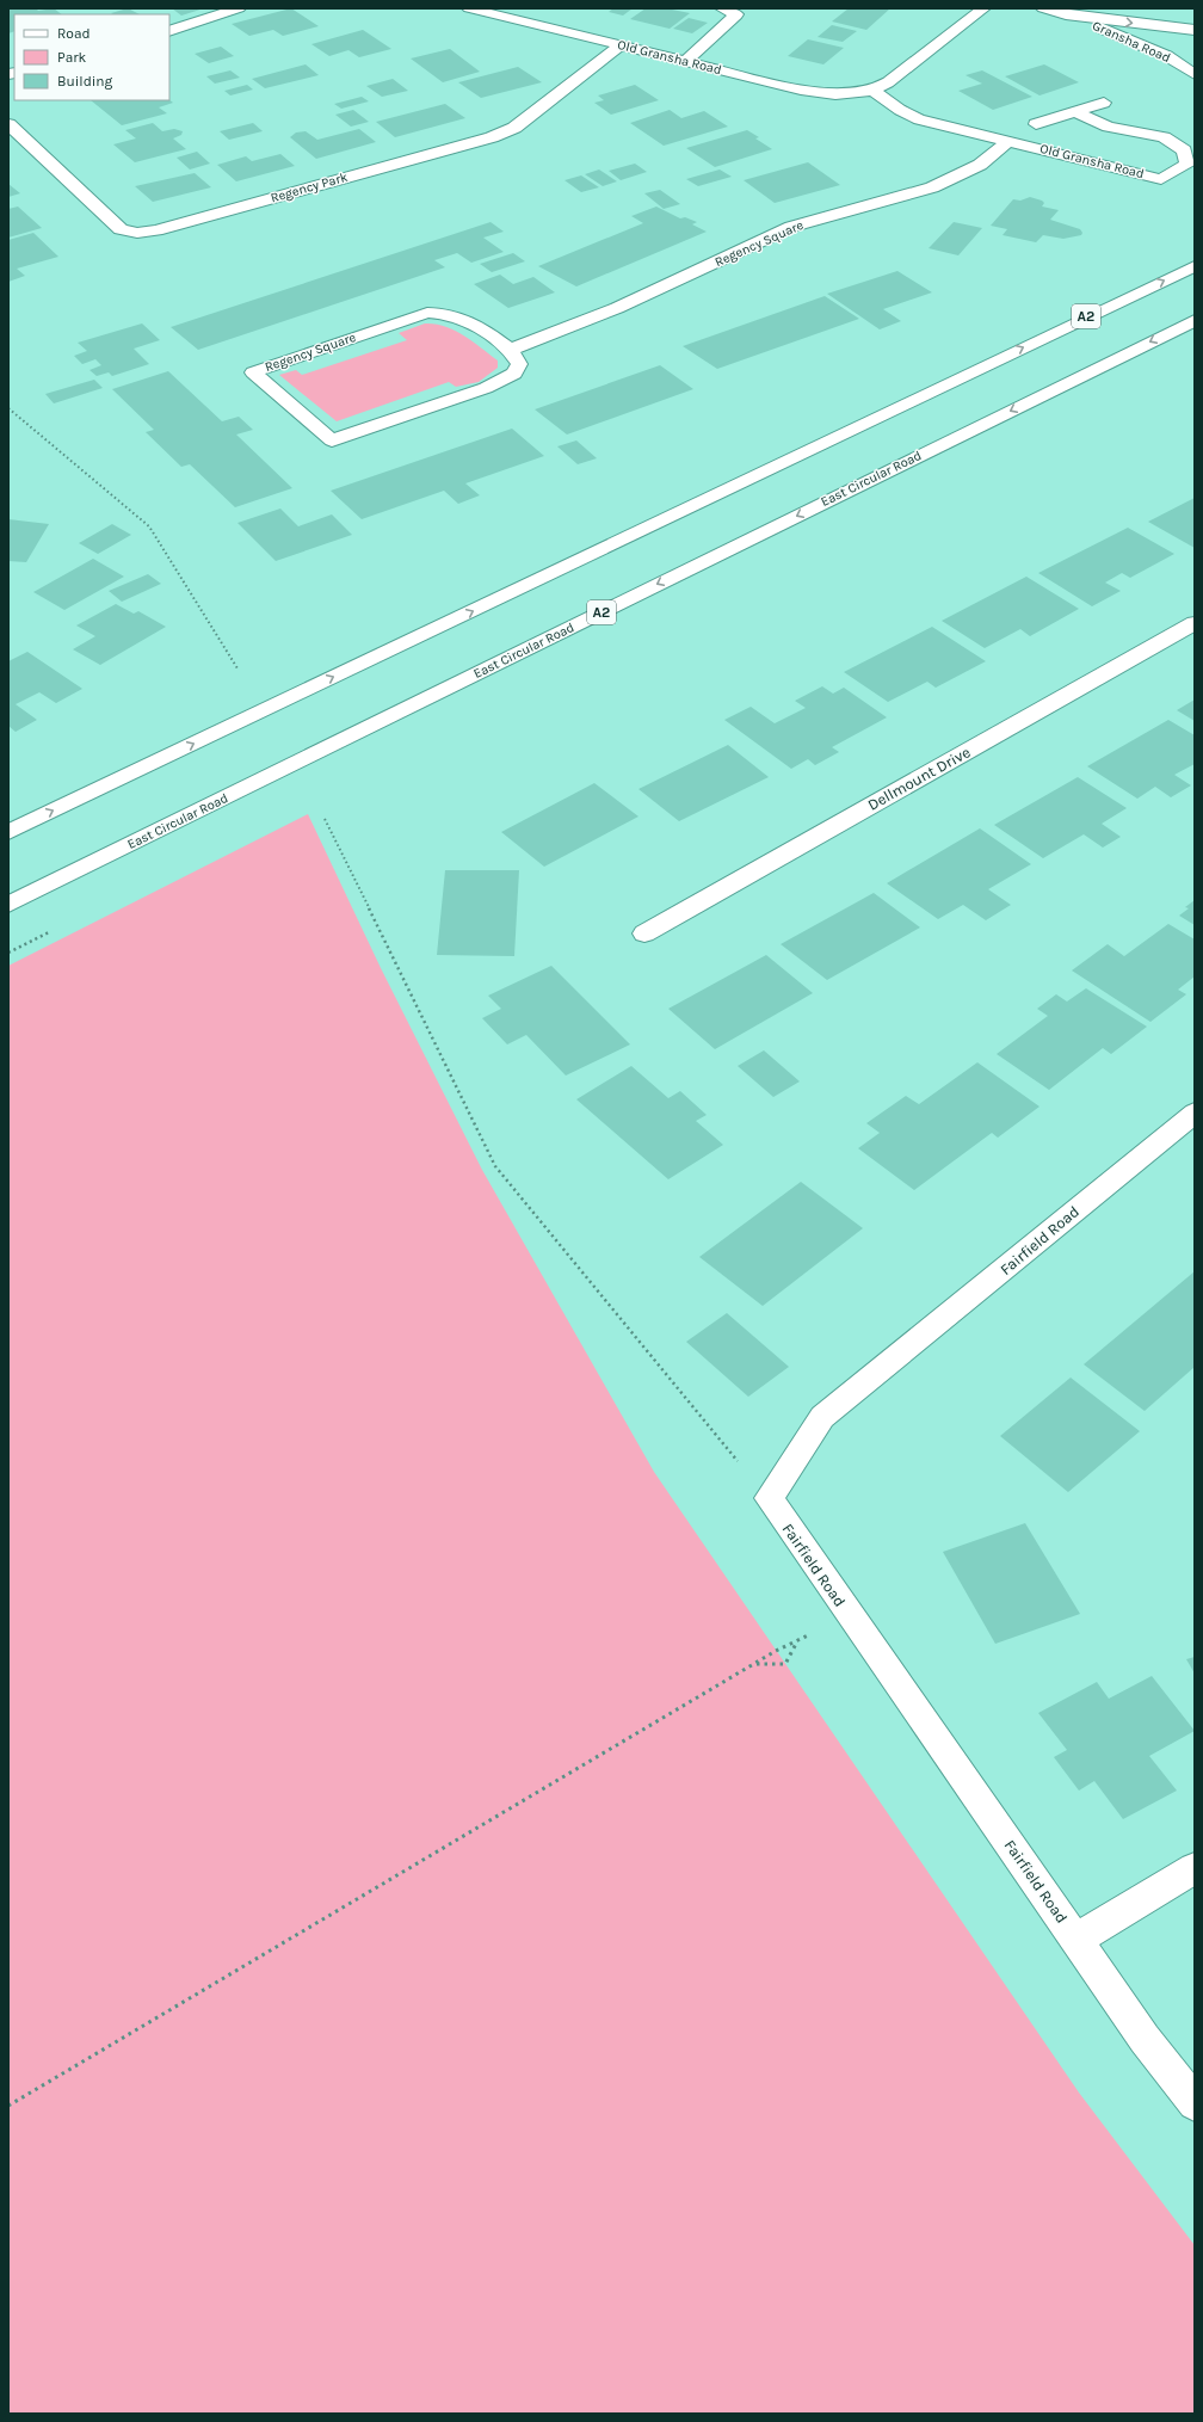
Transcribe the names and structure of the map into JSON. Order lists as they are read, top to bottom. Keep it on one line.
{"streets":{"main road":["Gransha Road","Old Gransha Road","Regency Park","Regency Square","A2","East Circular Road","Dellmount Drive","Fairfield Road"]},"crossings":[["Old Gransha Road","Regency Park"],["Old Gransha Road","Regency Square"]],"legend":["Road","Park","Building"]}
